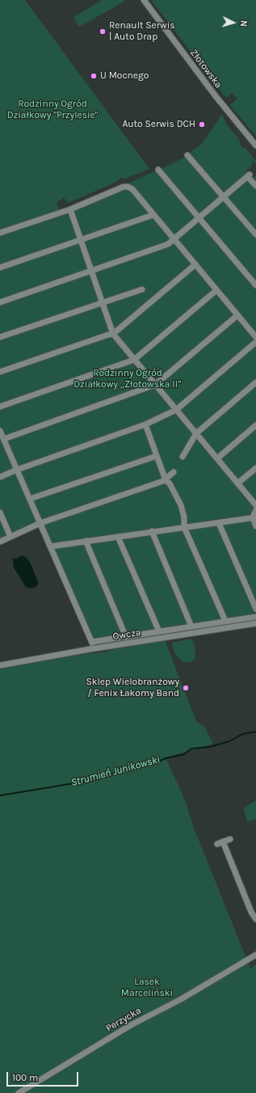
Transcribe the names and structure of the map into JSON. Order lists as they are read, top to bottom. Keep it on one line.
{"streets":{"street":["Złotowska","Owcza","Perzycka"]},"water":["Strumień Junikowski"],"parks":["Rodzinny Ogród Działkowy \"Przylesie\"","Rodzinny Ogród Działkowy „Złotowska II”","Lasek Marceliński"],"places":["Renault Serwis | Auto Drap","U Mocnego","Auto Serwis DCH","Sklep Wielobranżowy / Fenix Łakomy Band"],"scale_bar":"100 m","north":"right"}
